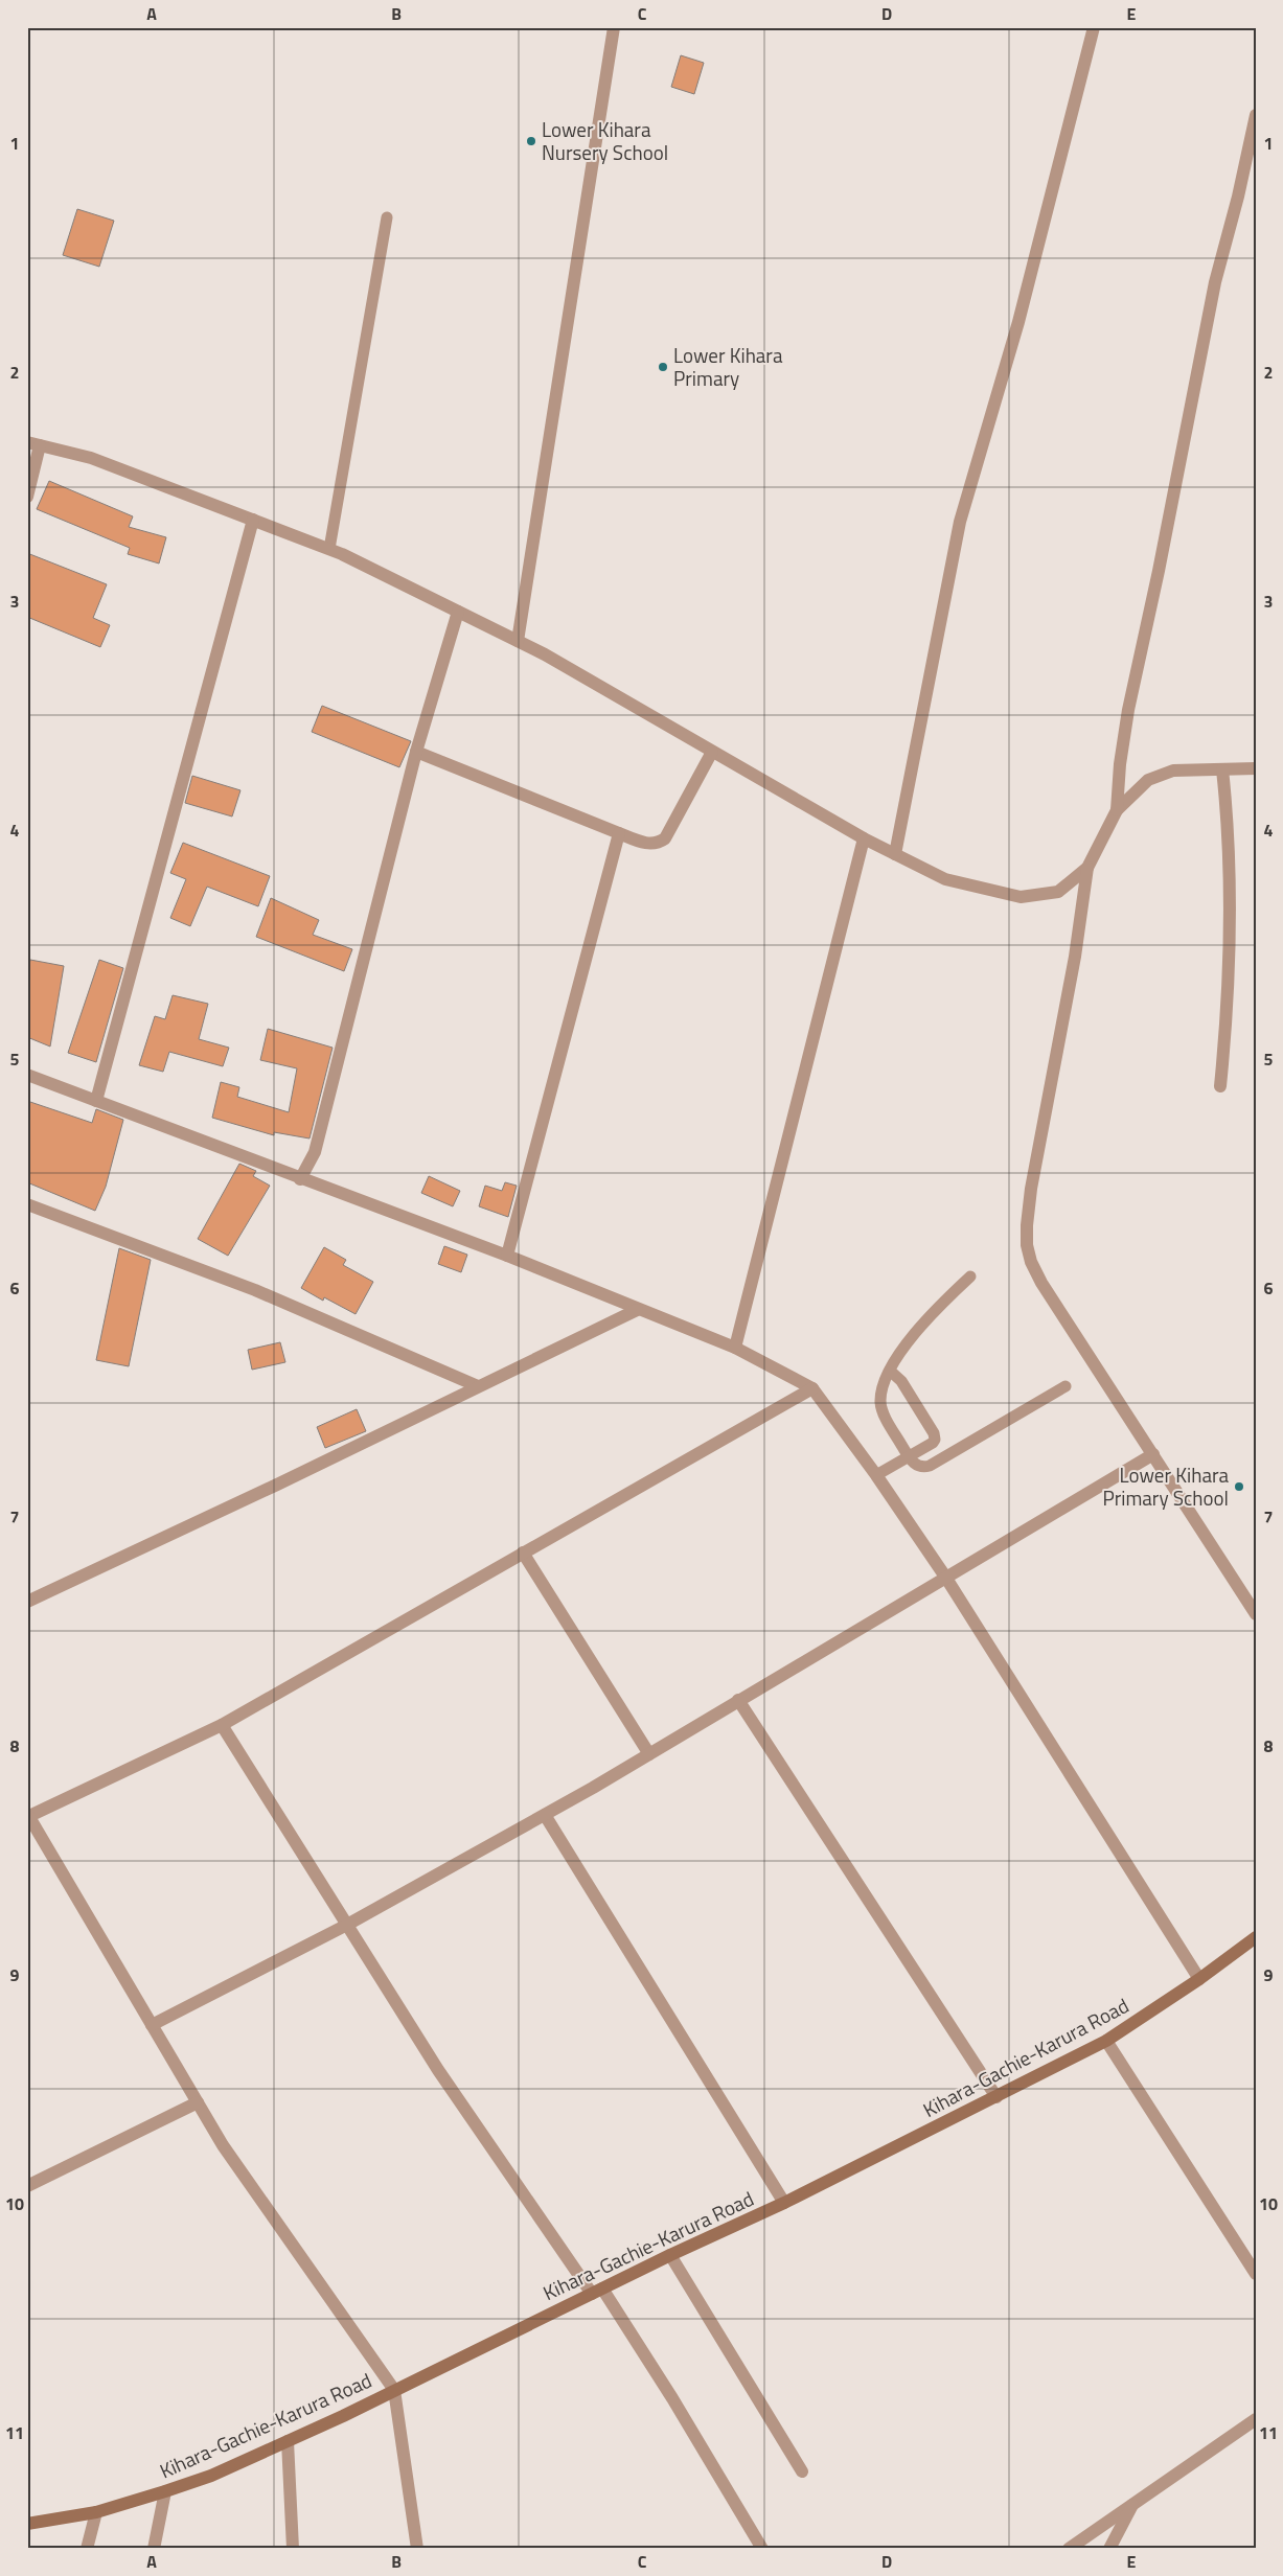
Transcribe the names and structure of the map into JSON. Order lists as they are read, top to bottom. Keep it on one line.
{"streets":{"street":["Kihara-Gachie-Karura Road"]},"places":["Lower Kihara Nursery School","Lower Kihara Primary","Lower Kihara Primary School"],"grid":{"columns":["A","B","C","D","E"],"rows":["1","2","3","4","5","6","7","8","9","10","11"]}}
